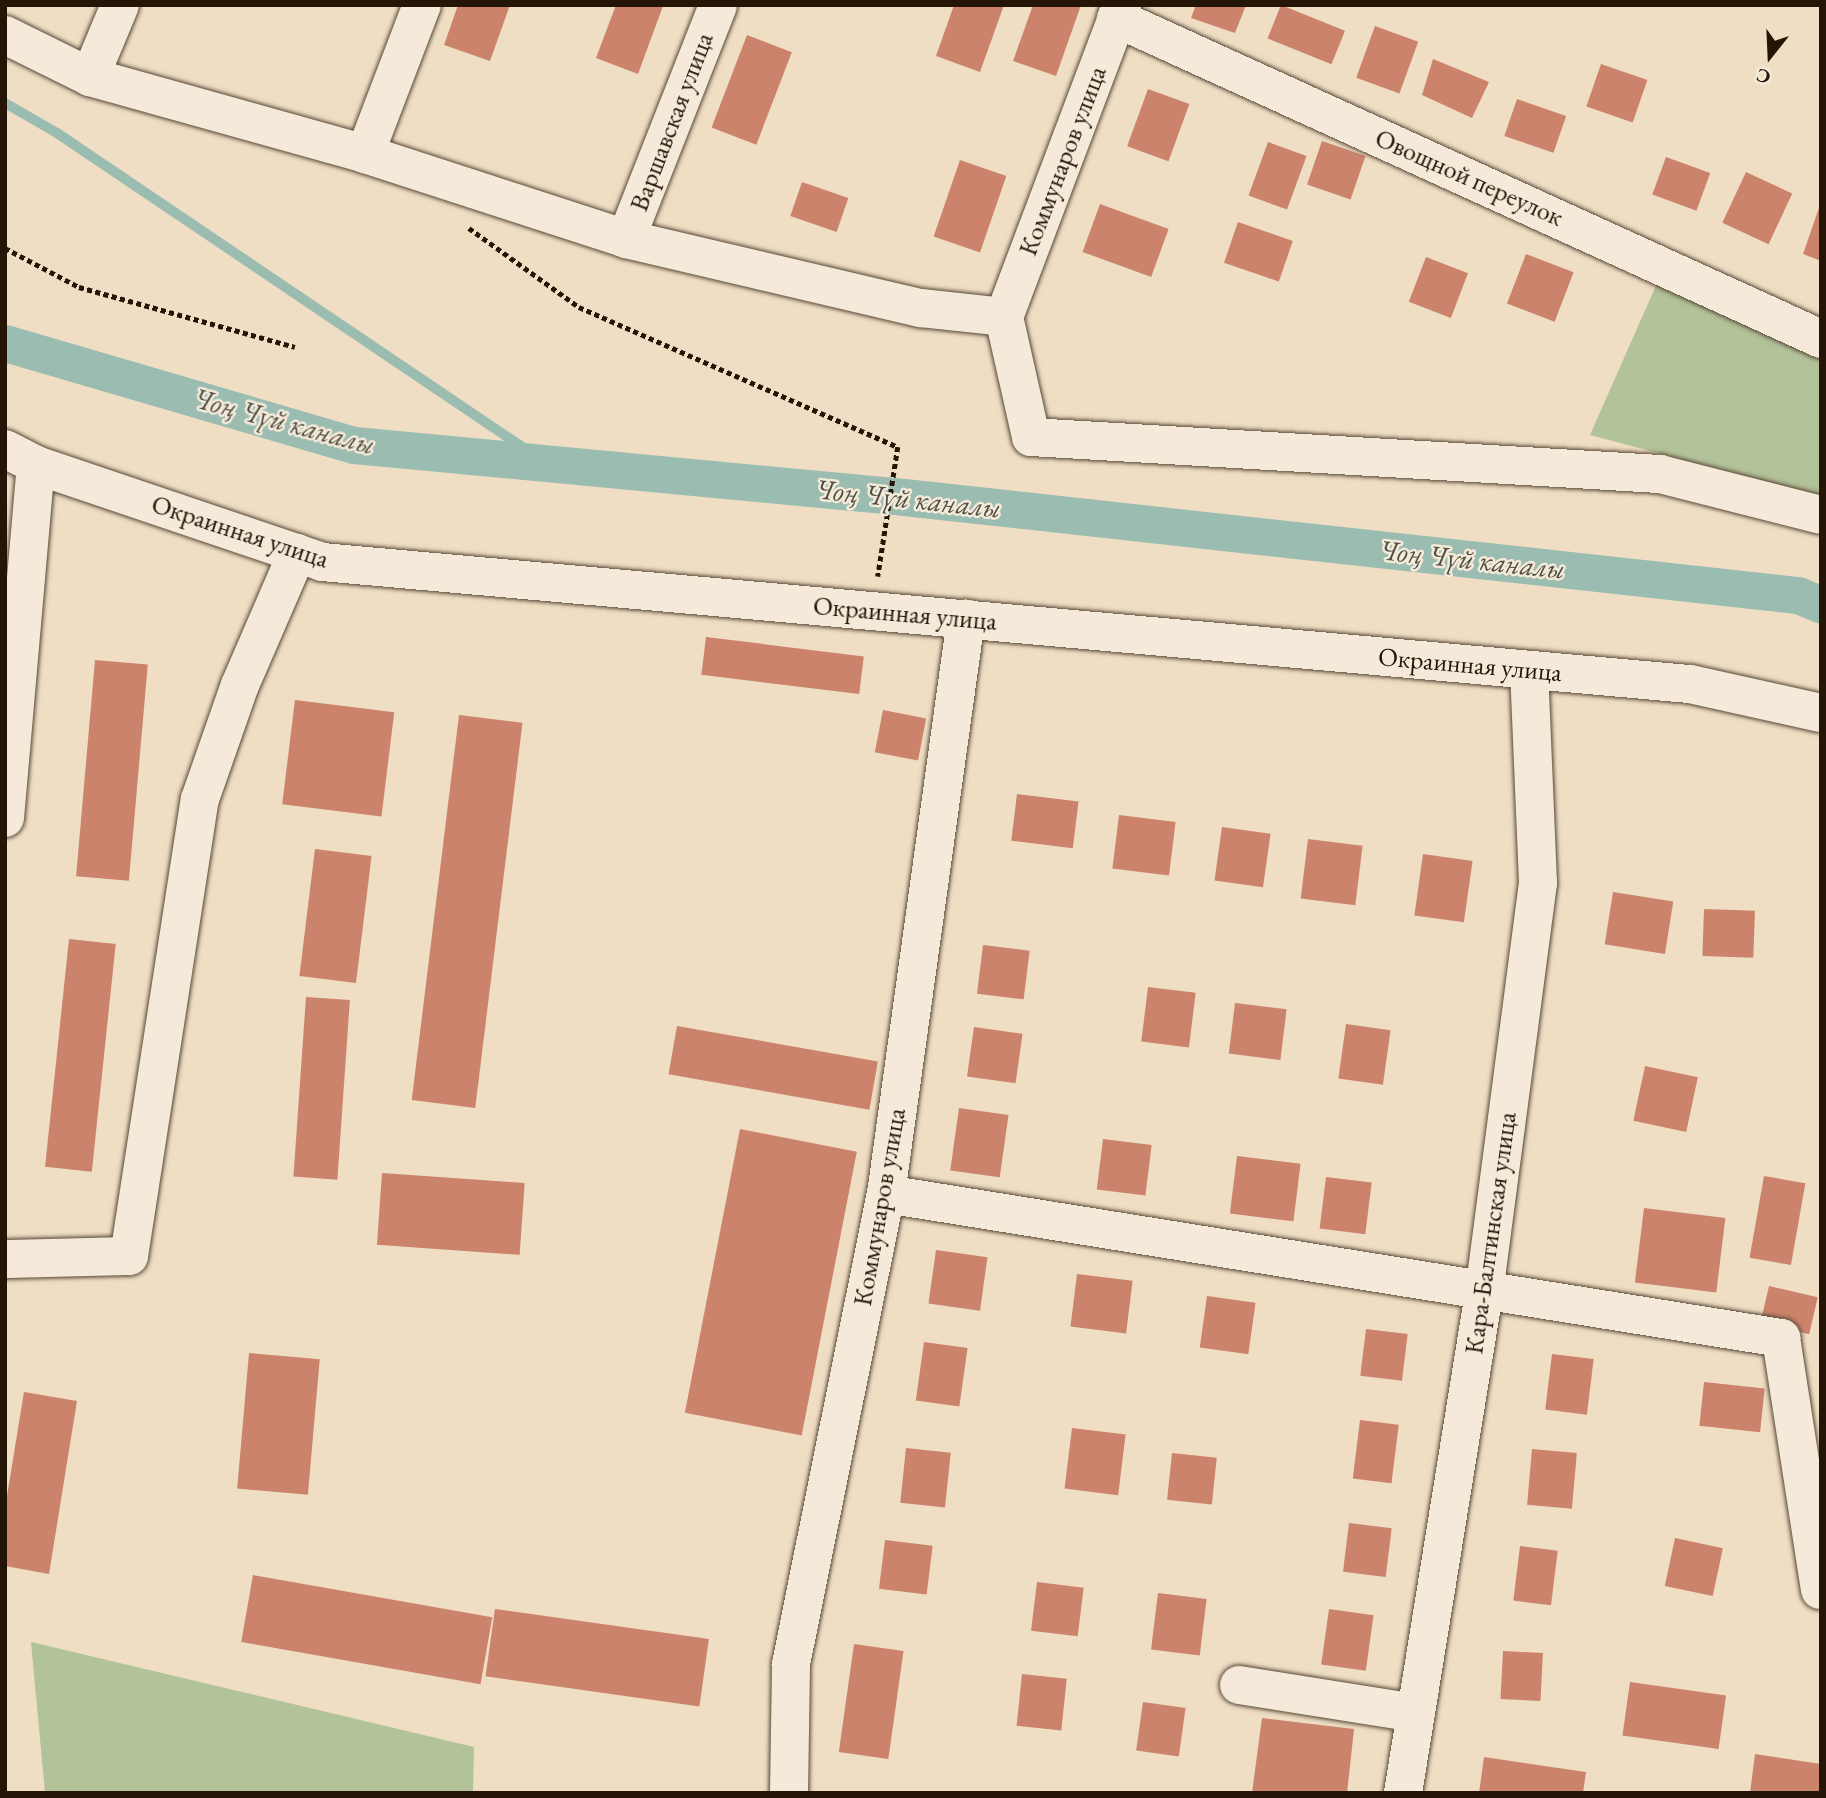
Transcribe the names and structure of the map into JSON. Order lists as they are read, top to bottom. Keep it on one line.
{"streets":{"street":["Варшавская улица","Коммунаров улица","Овощной переулок","Окраинная улица","Кара-Балтинская улица"]},"crossings":[["Коммунаров улица","Овощной переулок"],["Коммунаров улица","Окраинная улица"],["Окраинная улица","Кара-Балтинская улица"]],"water":["Чоң Чүй каналы"],"north":"bottom"}
